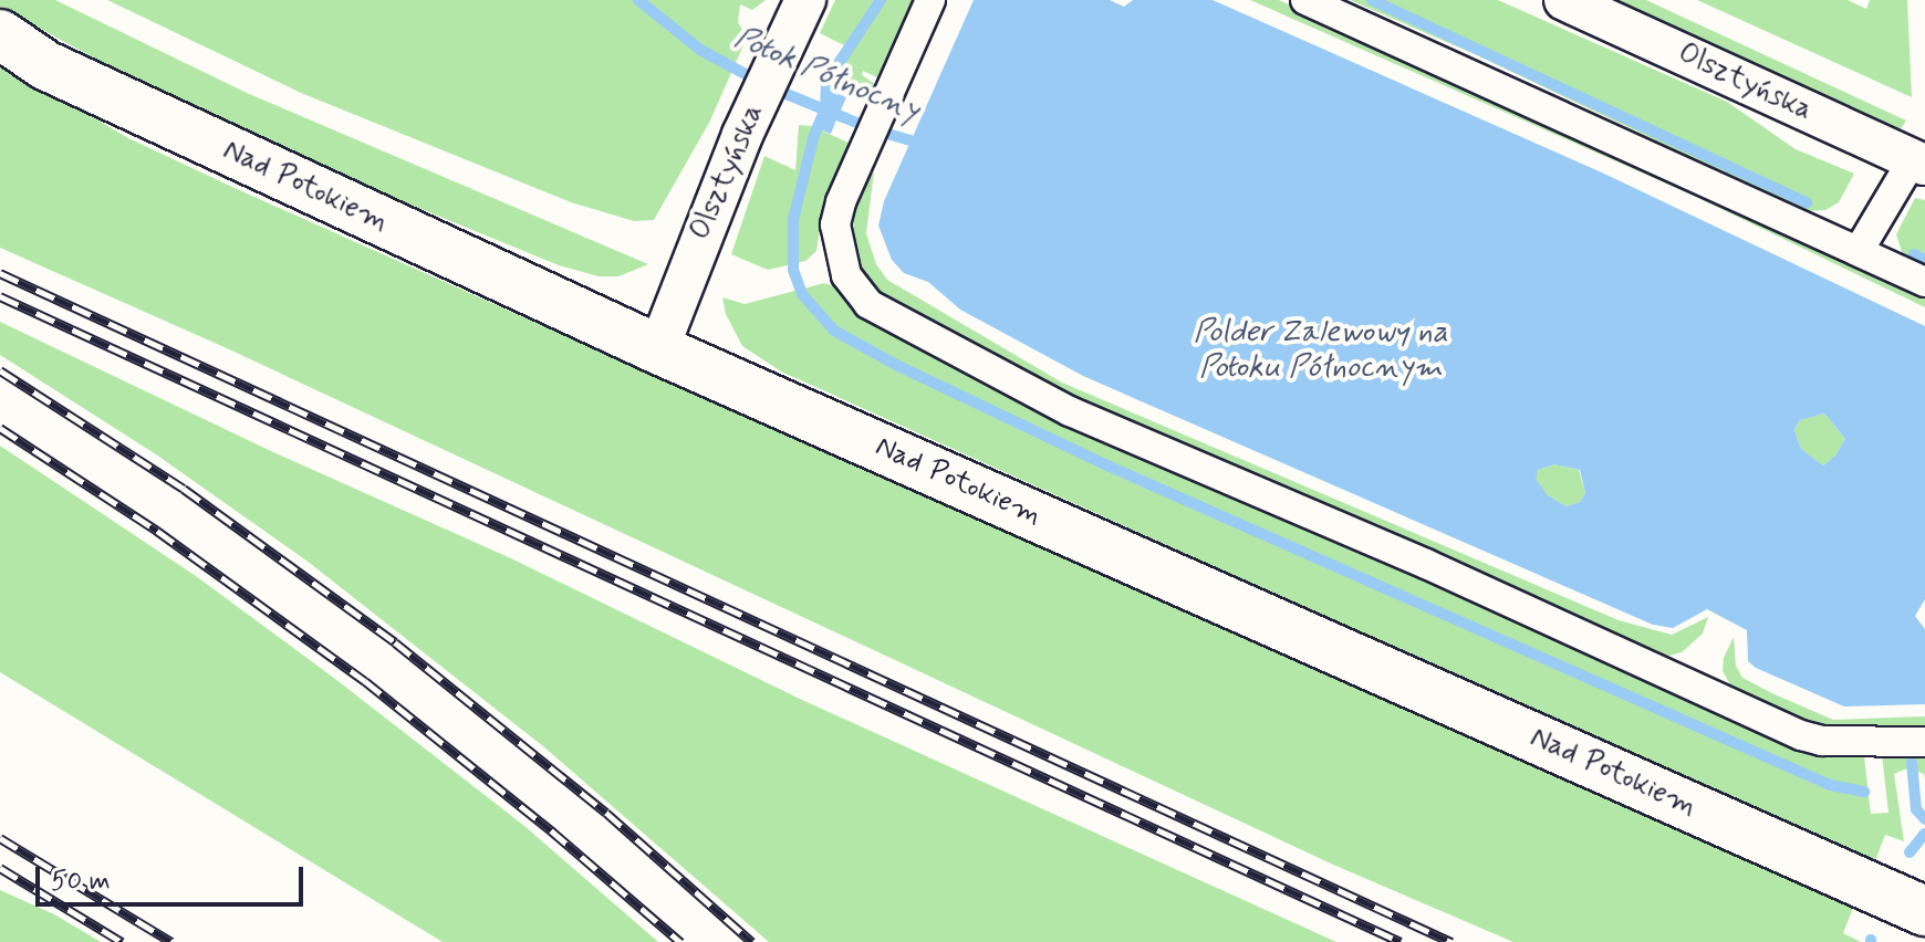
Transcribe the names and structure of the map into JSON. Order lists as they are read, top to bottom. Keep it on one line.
{"streets":{"main road":["Nad Potokiem"],"street":["Olsztyńska"]},"crossings":[["Olsztyńska","Nad Potokiem"]],"water":["Potok Północny","Polder Zalewowy na Potoku Północnym"],"scale_bar":"50 m"}
